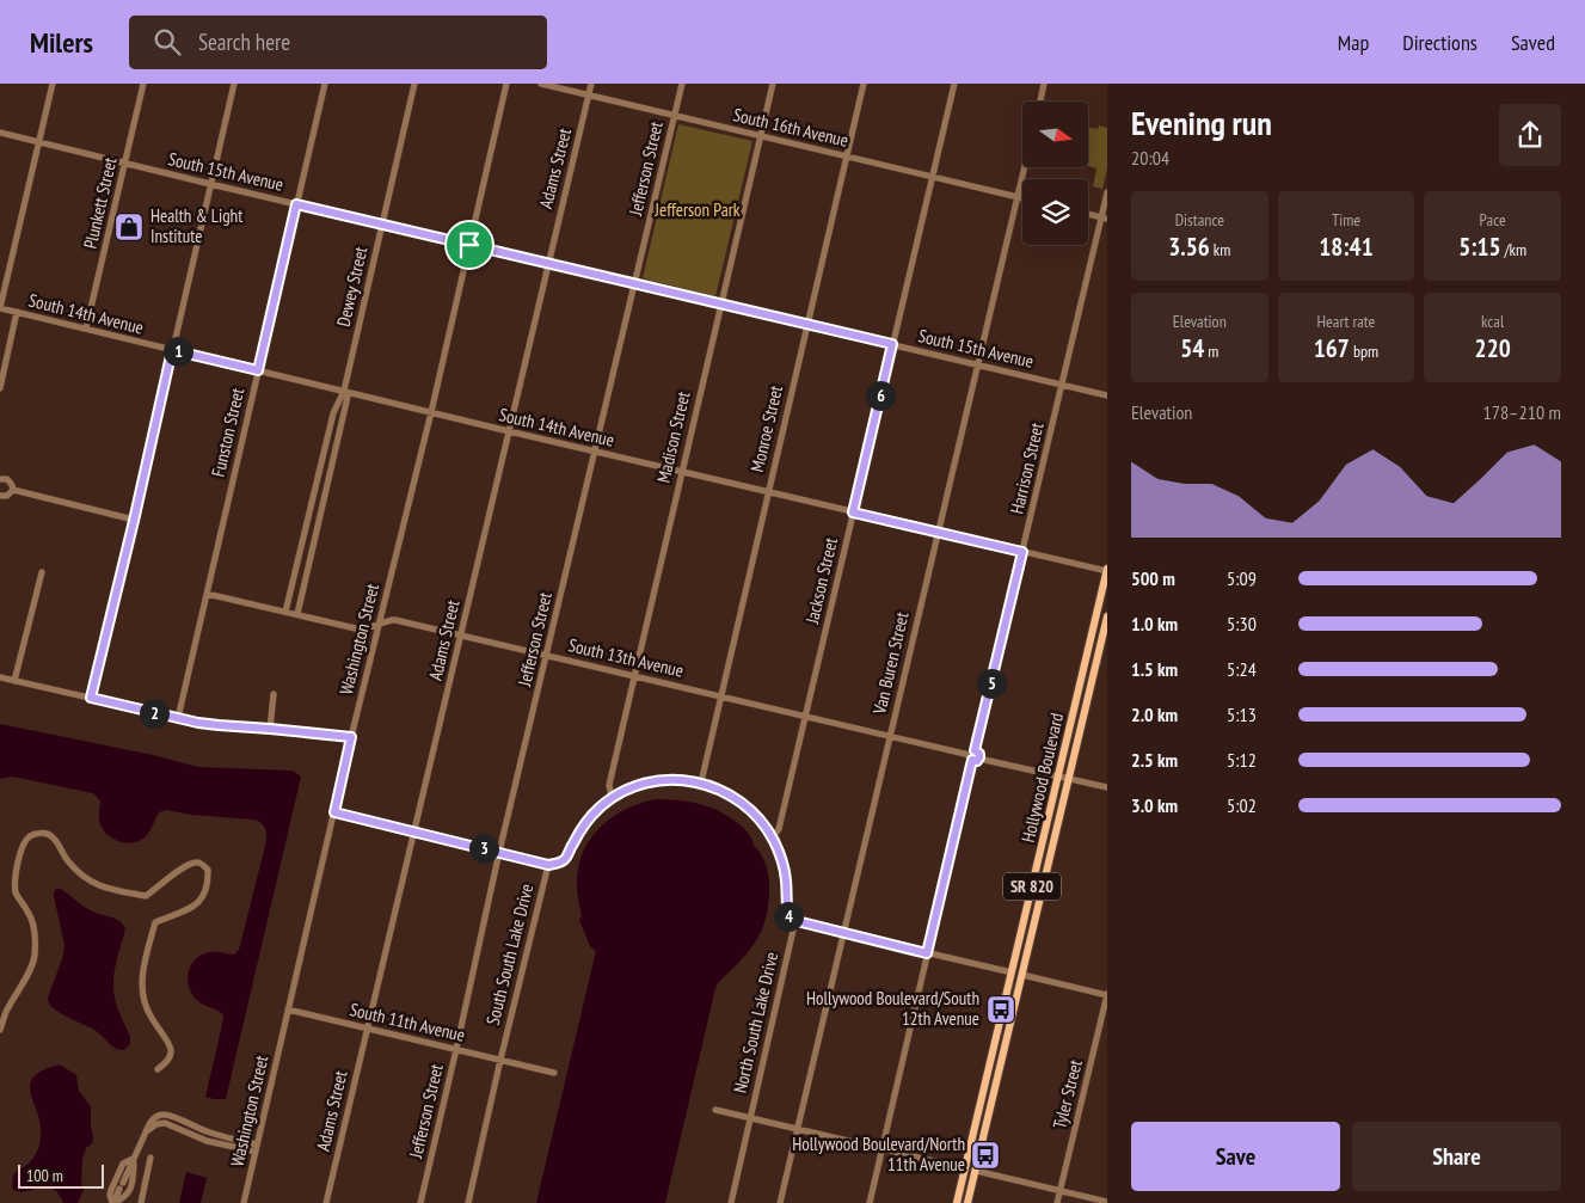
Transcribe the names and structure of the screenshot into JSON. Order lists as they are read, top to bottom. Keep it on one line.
{"streets":{"main road":["Hollywood Boulevard","SR 820"],"street":["South 16th Avenue","Adams Street","Jefferson Street","South 15th Avenue","Plunkett Street","Dewey Street","South 14th Avenue","Monroe Street","Funston Street","Madison Street","Harrison Street","Jackson Street","Washington Street","South 13th Avenue","Van Buren Street","South South Lake Drive","South 11th Avenue","North South Lake Drive","Tyler Street"]},"crossings":[["South 16th Avenue","Adams Street"],["South 16th Avenue","Jefferson Street"],["South 16th Avenue","Monroe Street"],["South 16th Avenue","Madison Street"],["South 16th Avenue","Jackson Street"],["South 16th Avenue","Van Buren Street"],["Adams Street","South 15th Avenue"],["Adams Street","South 14th Avenue"],["Adams Street","South 13th Avenue"],["Adams Street","South 11th Avenue"],["Jefferson Street","South 15th Avenue"],["Jefferson Street","South 14th Avenue"],["Jefferson Street","South 13th Avenue"],["Jefferson Street","South 11th Avenue"],["South 15th Avenue","Plunkett Street"],["South 15th Avenue","Dewey Street"],["South 15th Avenue","Monroe Street"],["South 15th Avenue","Funston Street"],["South 15th Avenue","Madison Street"],["South 15th Avenue","Harrison Street"],["South 15th Avenue","Jackson Street"],["South 15th Avenue","Washington Street"],["South 15th Avenue","Van Buren Street"],["Plunkett Street","South 14th Avenue"],["Dewey Street","South 14th Avenue"],["Dewey Street","South 13th Avenue"],["South 14th Avenue","Monroe Street"],["South 14th Avenue","Funston Street"],["South 14th Avenue","Madison Street"],["South 14th Avenue","Harrison Street"],["South 14th Avenue","Jackson Street"],["South 14th Avenue","Washington Street"],["South 14th Avenue","Van Buren Street"],["South 14th Avenue","Hollywood Boulevard"],["Monroe Street","South 13th Avenue"],["Monroe Street","South South Lake Drive"],["Funston Street","South 13th Avenue"],["Madison Street","South 13th Avenue"],["Madison Street","South South Lake Drive"],["Harrison Street","South 13th Avenue"],["Jackson Street","South 13th Avenue"],["Washington Street","South 13th Avenue"],["Washington Street","South 11th Avenue"],["South 13th Avenue","Van Buren Street"],["South South Lake Drive","South 11th Avenue"]],"parks":["Jefferson Park"],"places":{"shop":["Health & Light Institute"],"bus stop":["Hollywood Boulevard/South 12th Avenue","Hollywood Boulevard/North 11th Avenue"]},"scale_bar":"100 m","north":"right","page":{"header":"Milers","search":"Search here","nav":["Map","Directions","Saved"],"heading":["Evening run","20:04"],"stats":[["Distance","3.56 km"],["Time","18:41"],["Pace","5:15 /km"],["Elevation","54 m"],["Heart rate","167 bpm"],["kcal","220"]],"pins":["1","6","5","2","3","4"],"chart":["Elevation","178–210 m"],"list":[{"name":"500 m","note":"5:09"},{"name":"1.0 km","note":"5:30"},{"name":"1.5 km","note":"5:24"},{"name":"2.0 km","note":"5:13"},{"name":"2.5 km","note":"5:12"},{"name":"3.0 km","note":"5:02"}],"buttons":["Save","Share"],"scale":"100 m"}}
